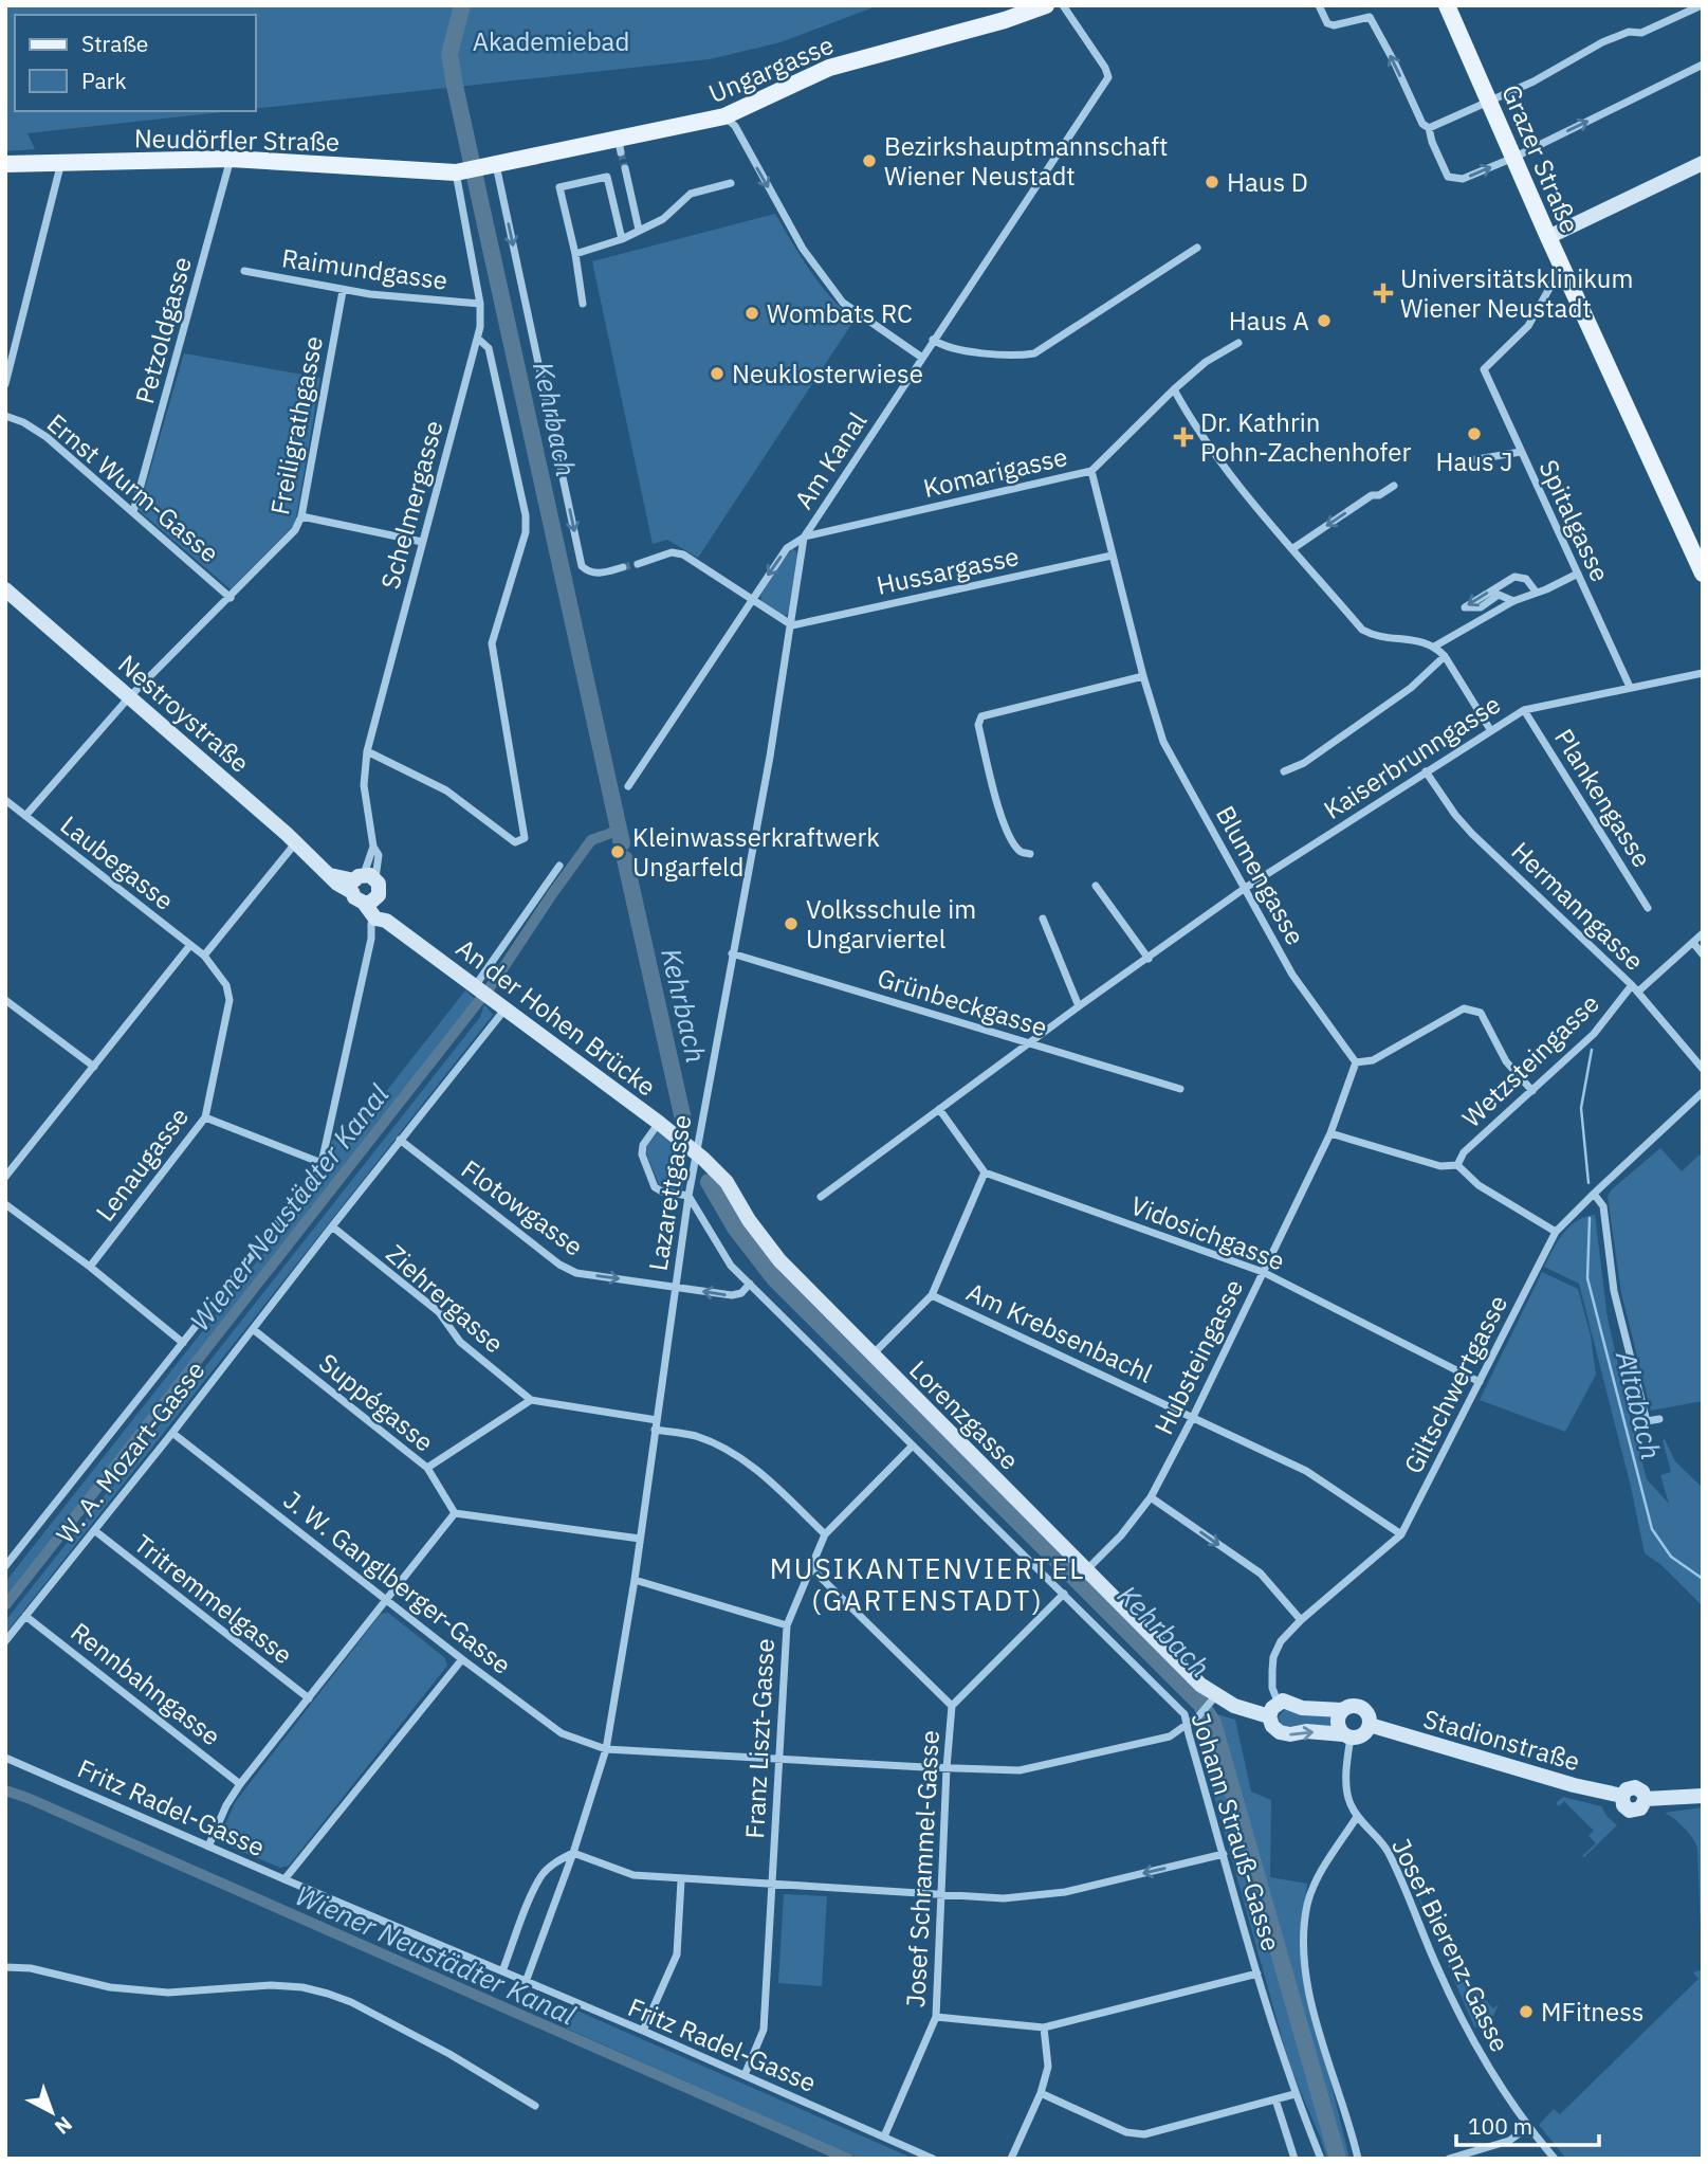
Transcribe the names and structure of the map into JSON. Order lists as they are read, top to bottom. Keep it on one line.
{"streets":{"main road":["Ungargasse","Neudörfler Straße","Grazer Straße"],"street":["Raimundgasse","Petzoldgasse","Freiligrathgasse","Am Kanal","Komarigasse","Ernst Wurm-Gasse","Schelmergasse","Spitalgasse","Hussargasse","Nestroystraße","Kaiserbrunngasse","Plankengasse","Laubegasse","Blumengasse","Hermanngasse","Grünbeckgasse","An der Hohen Brücke","Wetzsteingasse","Lenaugasse","Lazarettgasse","Flotowgasse","Vidosichgasse","Ziehrergasse","Am Krebsenbachl","Hubsteingasse","Giltschwertgasse","Suppégasse","Lorenzgasse","W. A. Mozart-Gasse","J. W. Ganglberger-Gasse","Tritremmelgasse","Rennbahngasse","Franz Liszt-Gasse","Stadionstraße","Fritz Radel-Gasse","Johann Strauß-Gasse","Josef Schrammel-Gasse","Josef Bierenz-Gasse"]},"crossings":[["Ungargasse","Neudörfler Straße"],["Ungargasse","Schelmergasse"],["Neudörfler Straße","Petzoldgasse"],["Neudörfler Straße","Schelmergasse"],["Grazer Straße","Spitalgasse"],["Raimundgasse","Freiligrathgasse"],["Raimundgasse","Schelmergasse"],["Petzoldgasse","Ernst Wurm-Gasse"],["Freiligrathgasse","Ernst Wurm-Gasse"],["Freiligrathgasse","Nestroystraße"],["Freiligrathgasse","Laubegasse"],["Am Kanal","Komarigasse"],["Am Kanal","Lazarettgasse"],["Komarigasse","Blumengasse"],["Komarigasse","Lazarettgasse"],["Schelmergasse","Nestroystraße"],["Spitalgasse","Kaiserbrunngasse"],["Hussargasse","Blumengasse"],["Hussargasse","Lazarettgasse"],["Nestroystraße","An der Hohen Brücke"],["Kaiserbrunngasse","Plankengasse"],["Kaiserbrunngasse","Blumengasse"],["Kaiserbrunngasse","Hermanngasse"],["Kaiserbrunngasse","Grünbeckgasse"],["Laubegasse","Lenaugasse"],["Blumengasse","Hubsteingasse"],["Hermanngasse","Wetzsteingasse"],["Grünbeckgasse","Lazarettgasse"],["An der Hohen Brücke","Lazarettgasse"],["An der Hohen Brücke","Lorenzgasse"],["An der Hohen Brücke","W. A. Mozart-Gasse"],["Lazarettgasse","Flotowgasse"],["Lazarettgasse","Lorenzgasse"],["Lazarettgasse","J. W. Ganglberger-Gasse"],["Lazarettgasse","Fritz Radel-Gasse"],["Lazarettgasse","Johann Strauß-Gasse"],["Flotowgasse","W. A. Mozart-Gasse"],["Vidosichgasse","Hubsteingasse"],["Vidosichgasse","Giltschwertgasse"],["Ziehrergasse","W. A. Mozart-Gasse"],["Am Krebsenbachl","Hubsteingasse"],["Am Krebsenbachl","Giltschwertgasse"],["Hubsteingasse","Lorenzgasse"],["Suppégasse","W. A. Mozart-Gasse"],["Lorenzgasse","J. W. Ganglberger-Gasse"],["W. A. Mozart-Gasse","J. W. Ganglberger-Gasse"],["W. A. Mozart-Gasse","Tritremmelgasse"],["W. A. Mozart-Gasse","Rennbahngasse"],["J. W. Ganglberger-Gasse","Franz Liszt-Gasse"],["J. W. Ganglberger-Gasse","Johann Strauß-Gasse"],["J. W. Ganglberger-Gasse","Josef Schrammel-Gasse"],["Franz Liszt-Gasse","Fritz Radel-Gasse"],["Franz Liszt-Gasse","Johann Strauß-Gasse"],["Stadionstraße","Josef Bierenz-Gasse"],["Fritz Radel-Gasse","Josef Schrammel-Gasse"],["Johann Strauß-Gasse","Josef Schrammel-Gasse"]],"one_way":["Flotowgasse"],"districts":["MUSIKANTENVIERTEL (GARTENSTADT)"],"water":["Kehrbach","Wiener Neustädter Kanal","Altabach"],"parks":["Akademiebad"],"places":{"other":["Bezirkshauptmannschaft Wiener Neustadt","Haus D","Wombats RC","Haus A","Neuklosterwiese","Haus J","Kleinwasserkraftwerk Ungarfeld","Volksschule im Ungarviertel","MFitness"],"health":["Universitätsklinikum Wiener Neustadt","Dr. Kathrin Pohn-Zachenhofer"]},"legend":["Straße","Park"],"scale_bar":"100 m","north":"bottom right"}
